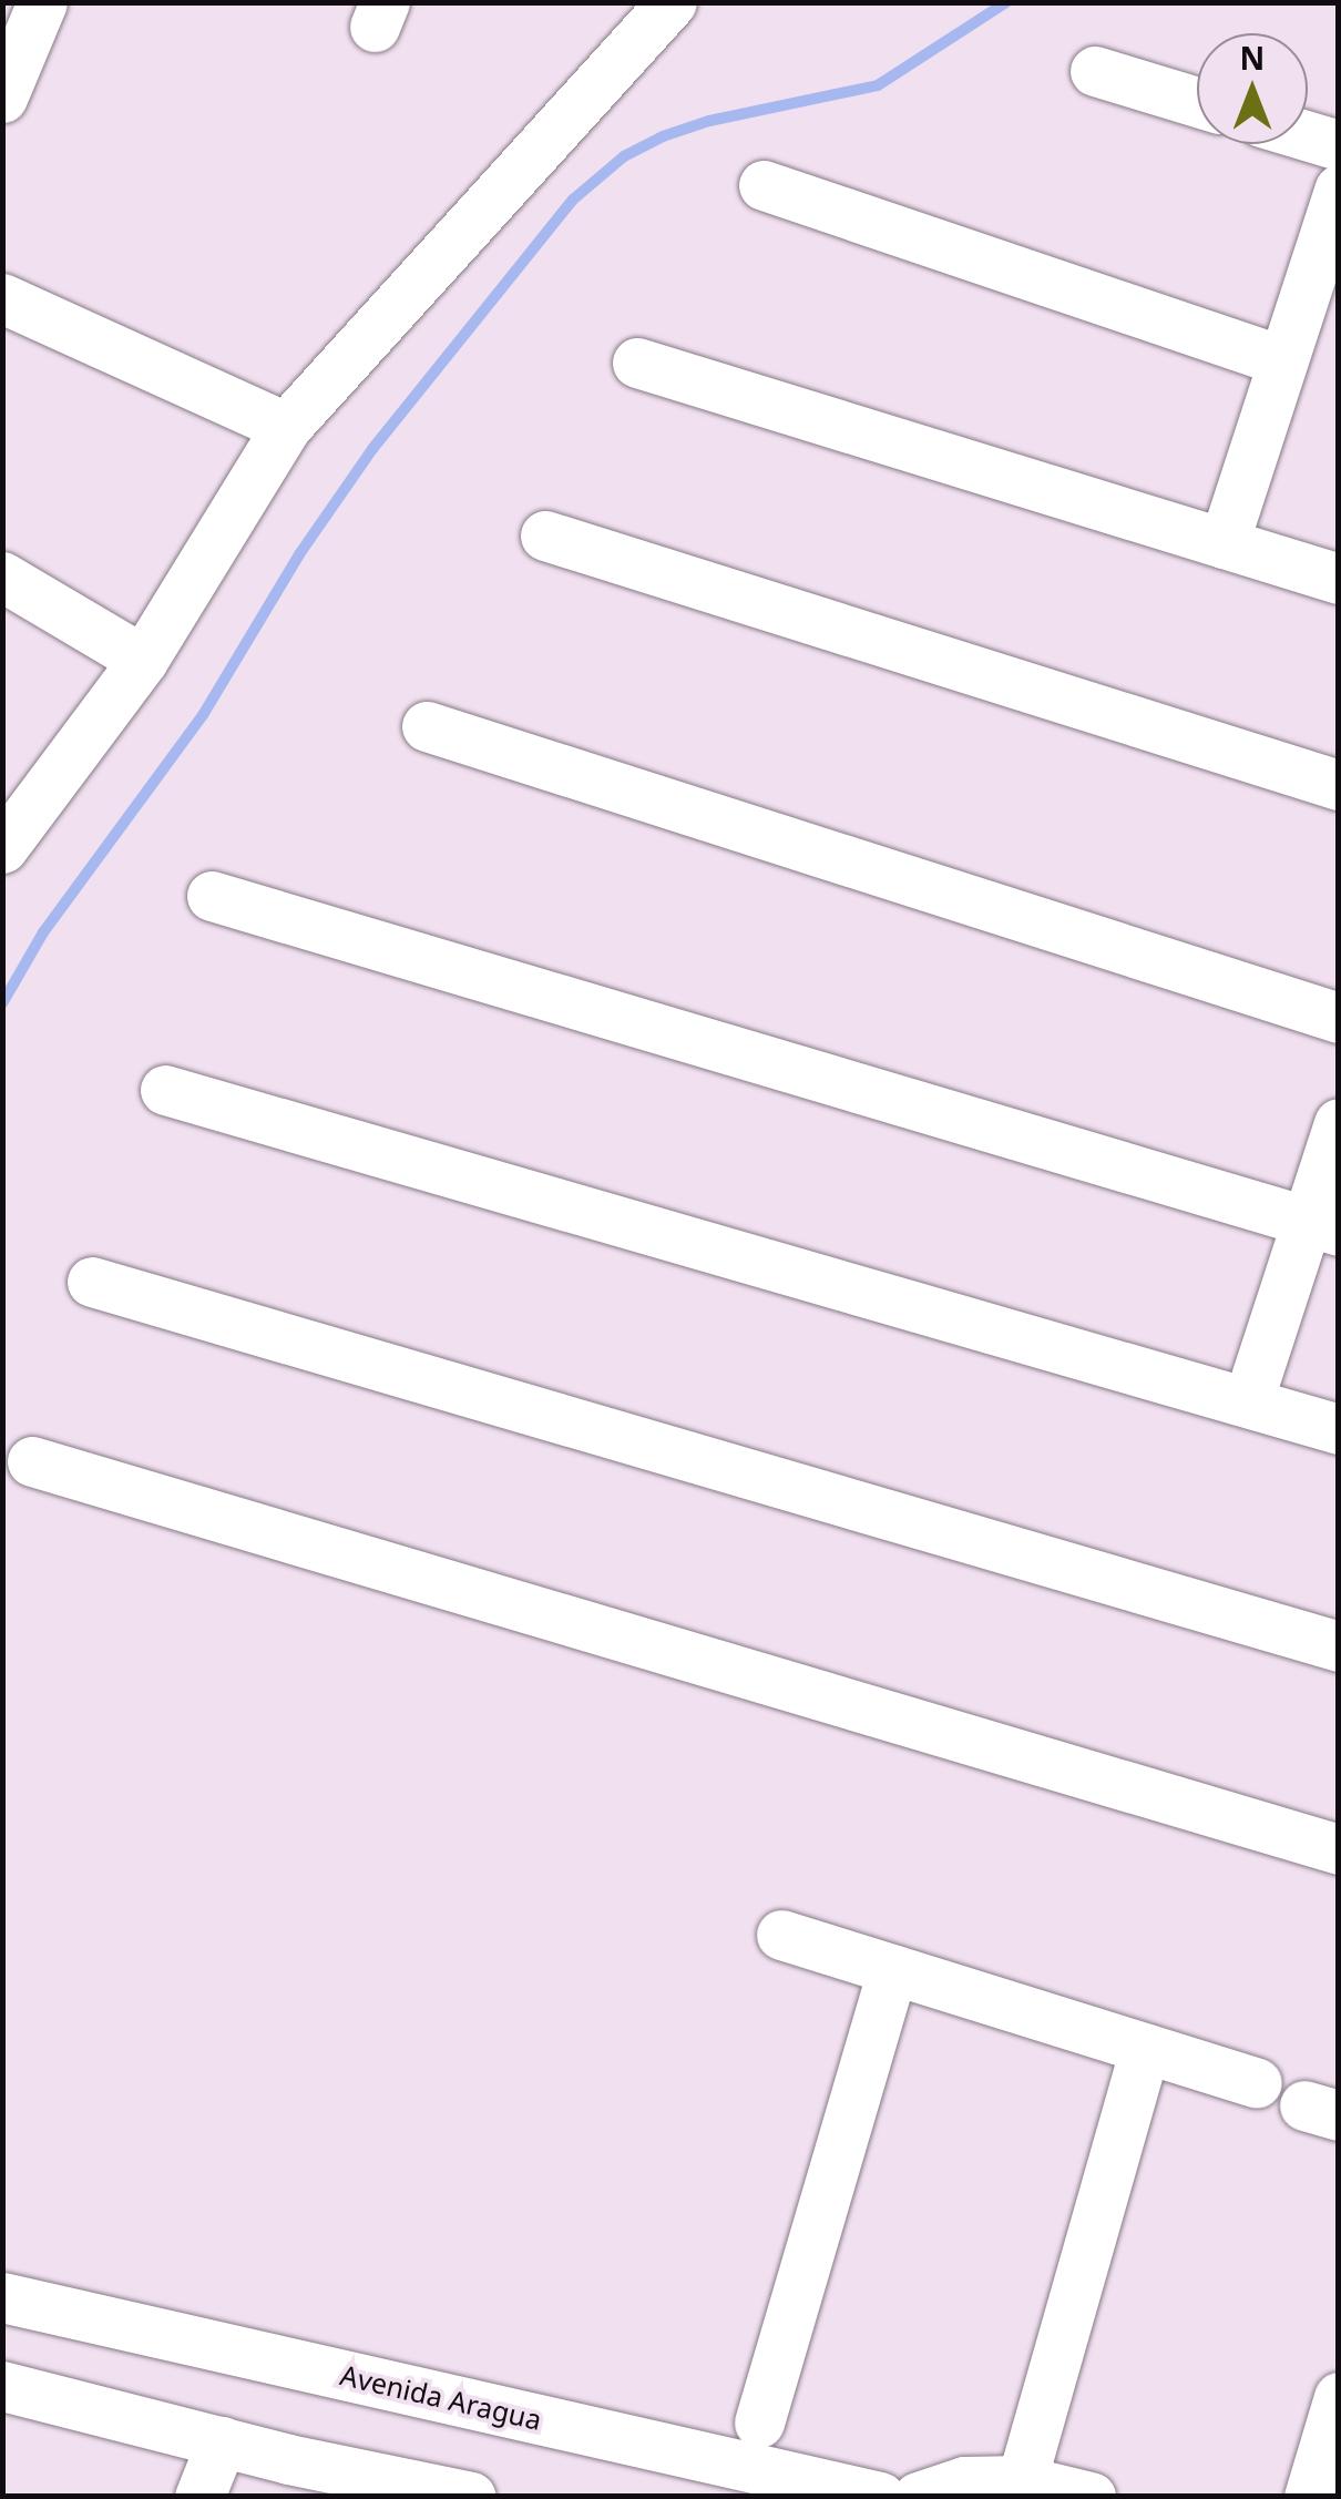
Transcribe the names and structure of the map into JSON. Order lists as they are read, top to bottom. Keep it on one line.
{"streets":{"street":["Avenida Aragua"]},"north":"top"}
